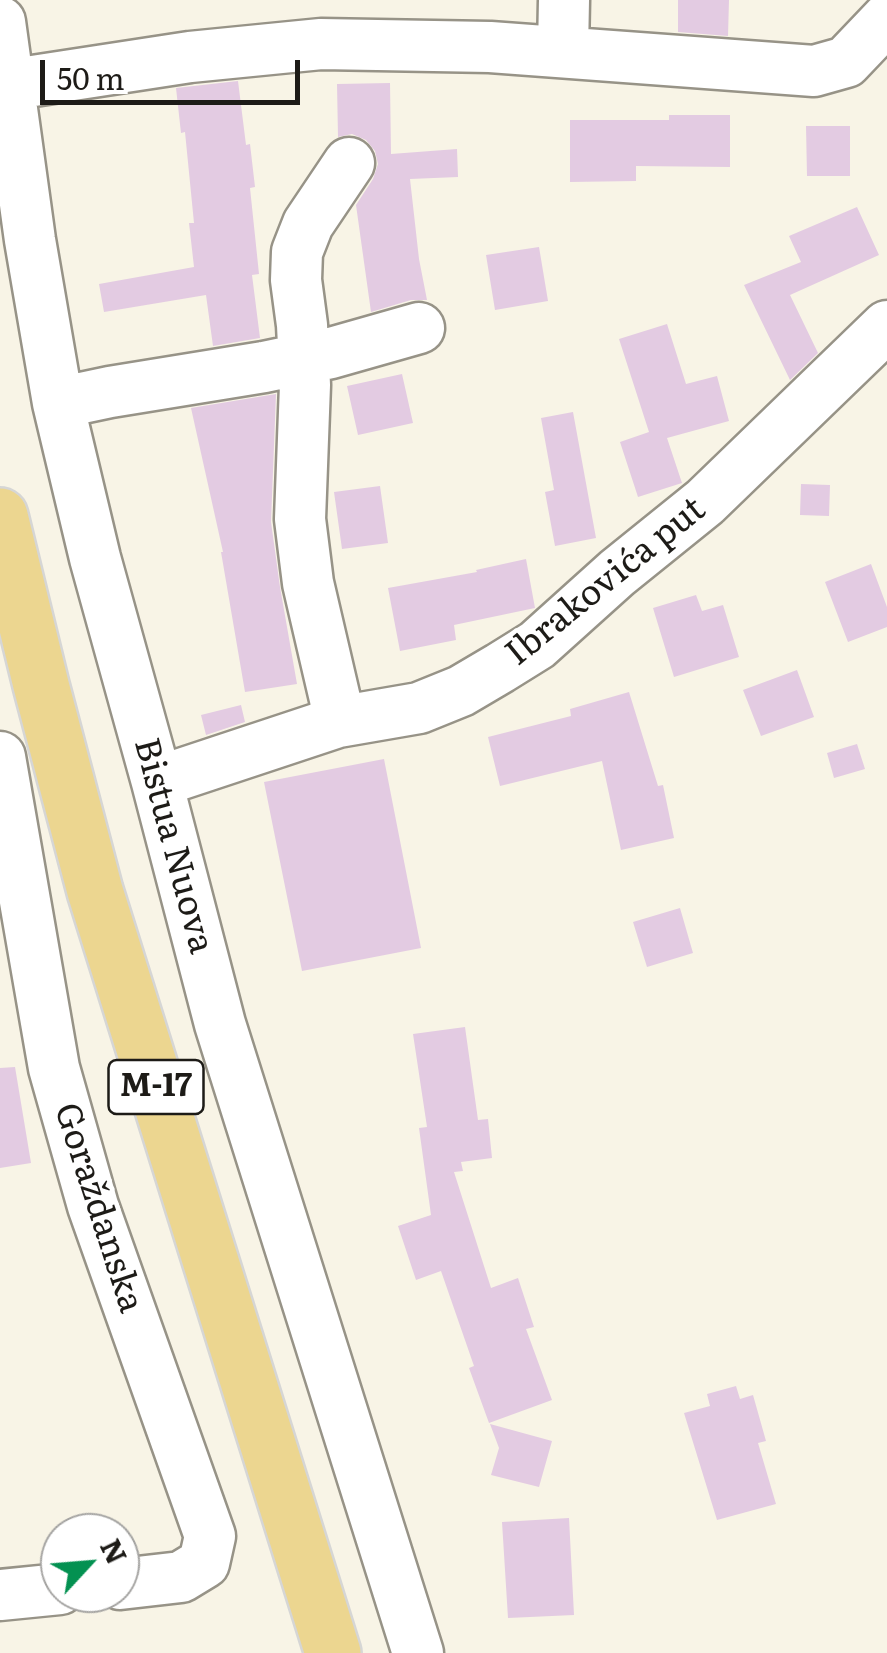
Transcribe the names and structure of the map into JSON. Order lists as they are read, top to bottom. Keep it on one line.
{"streets":{"highway":["M-17"],"street":["Ibrakovića put","Bistua Nuova","Goraždanska"]},"crossings":[["Ibrakovića put","Bistua Nuova"]],"scale_bar":"50 m","north":"top right"}
